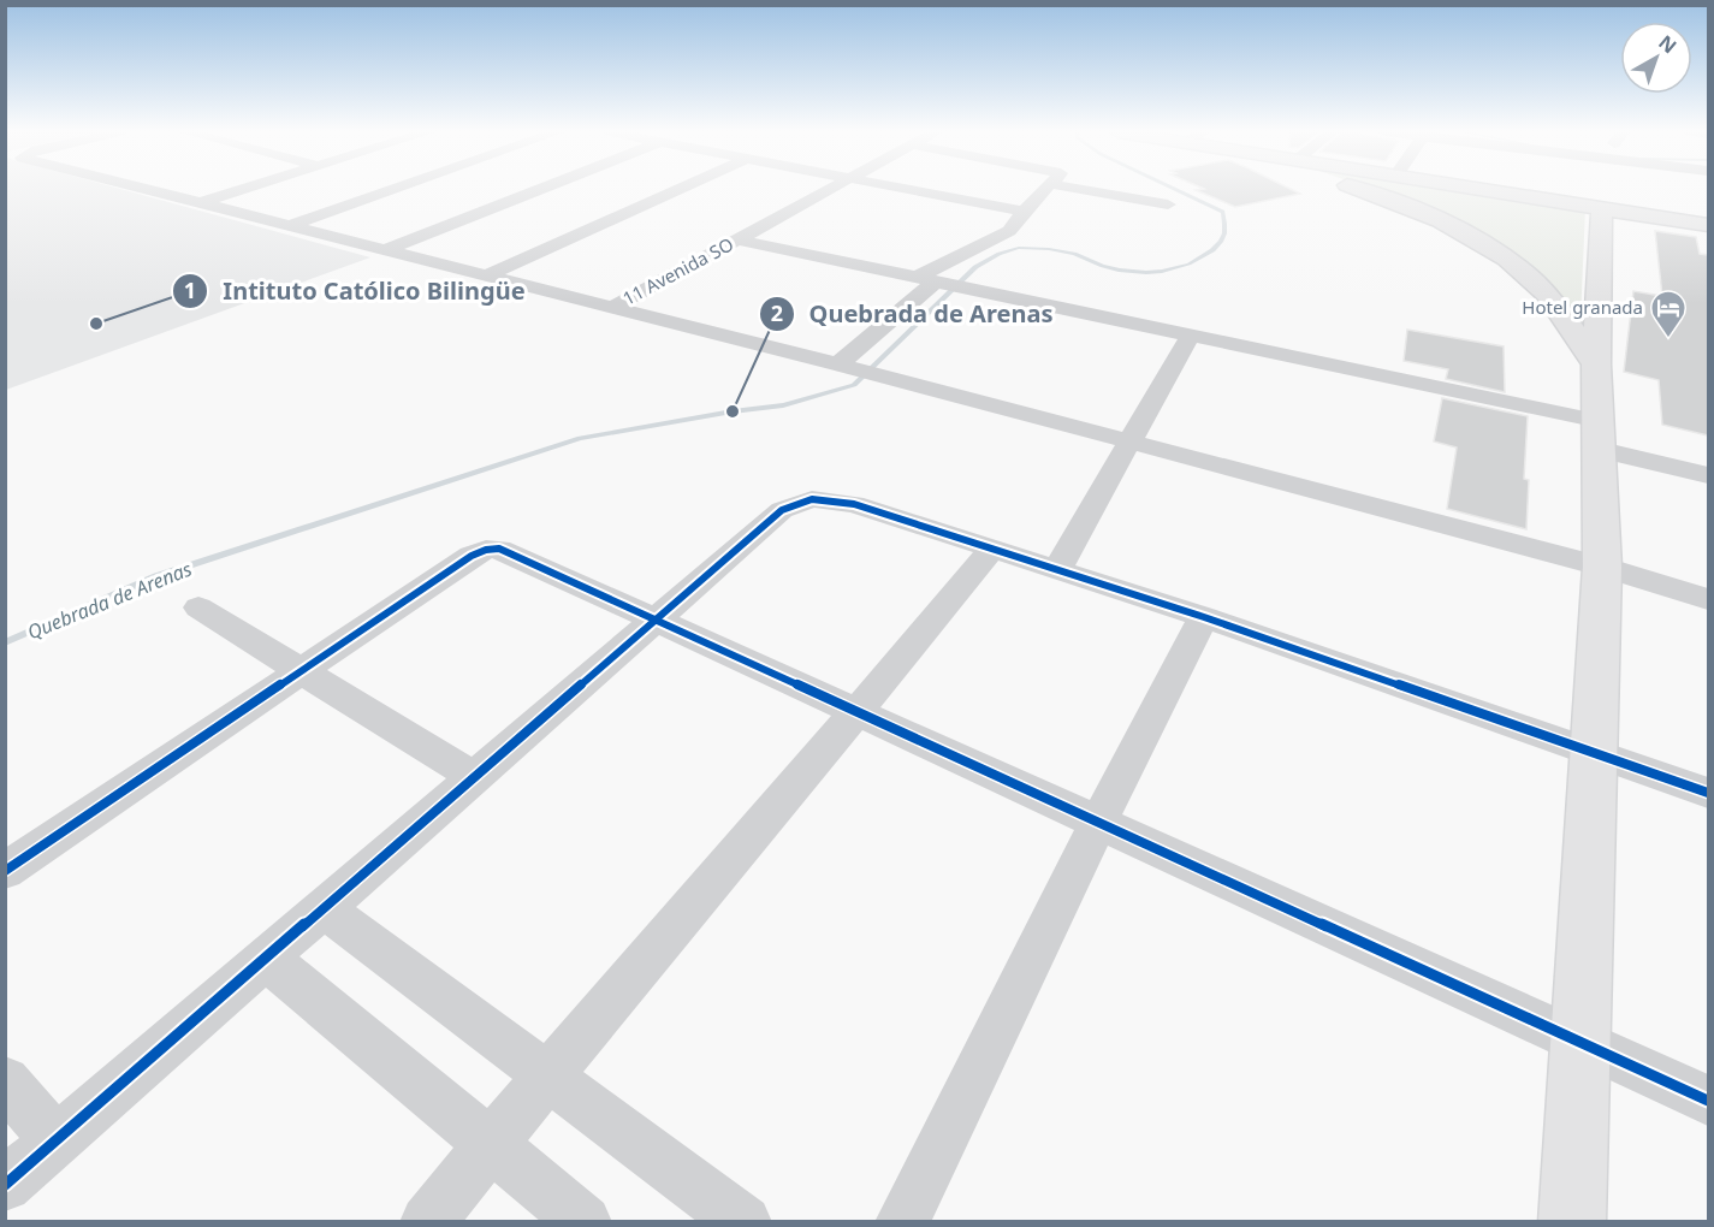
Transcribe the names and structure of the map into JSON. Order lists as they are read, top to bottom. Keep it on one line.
{"streets":{"street":["11 Avenida SO"]},"water":["Quebrada de Arenas"],"places":{"other":["Intituto Católico Bilingüe","Quebrada de Arenas"],"hotel":["Hotel granada"]},"north":"top right"}
